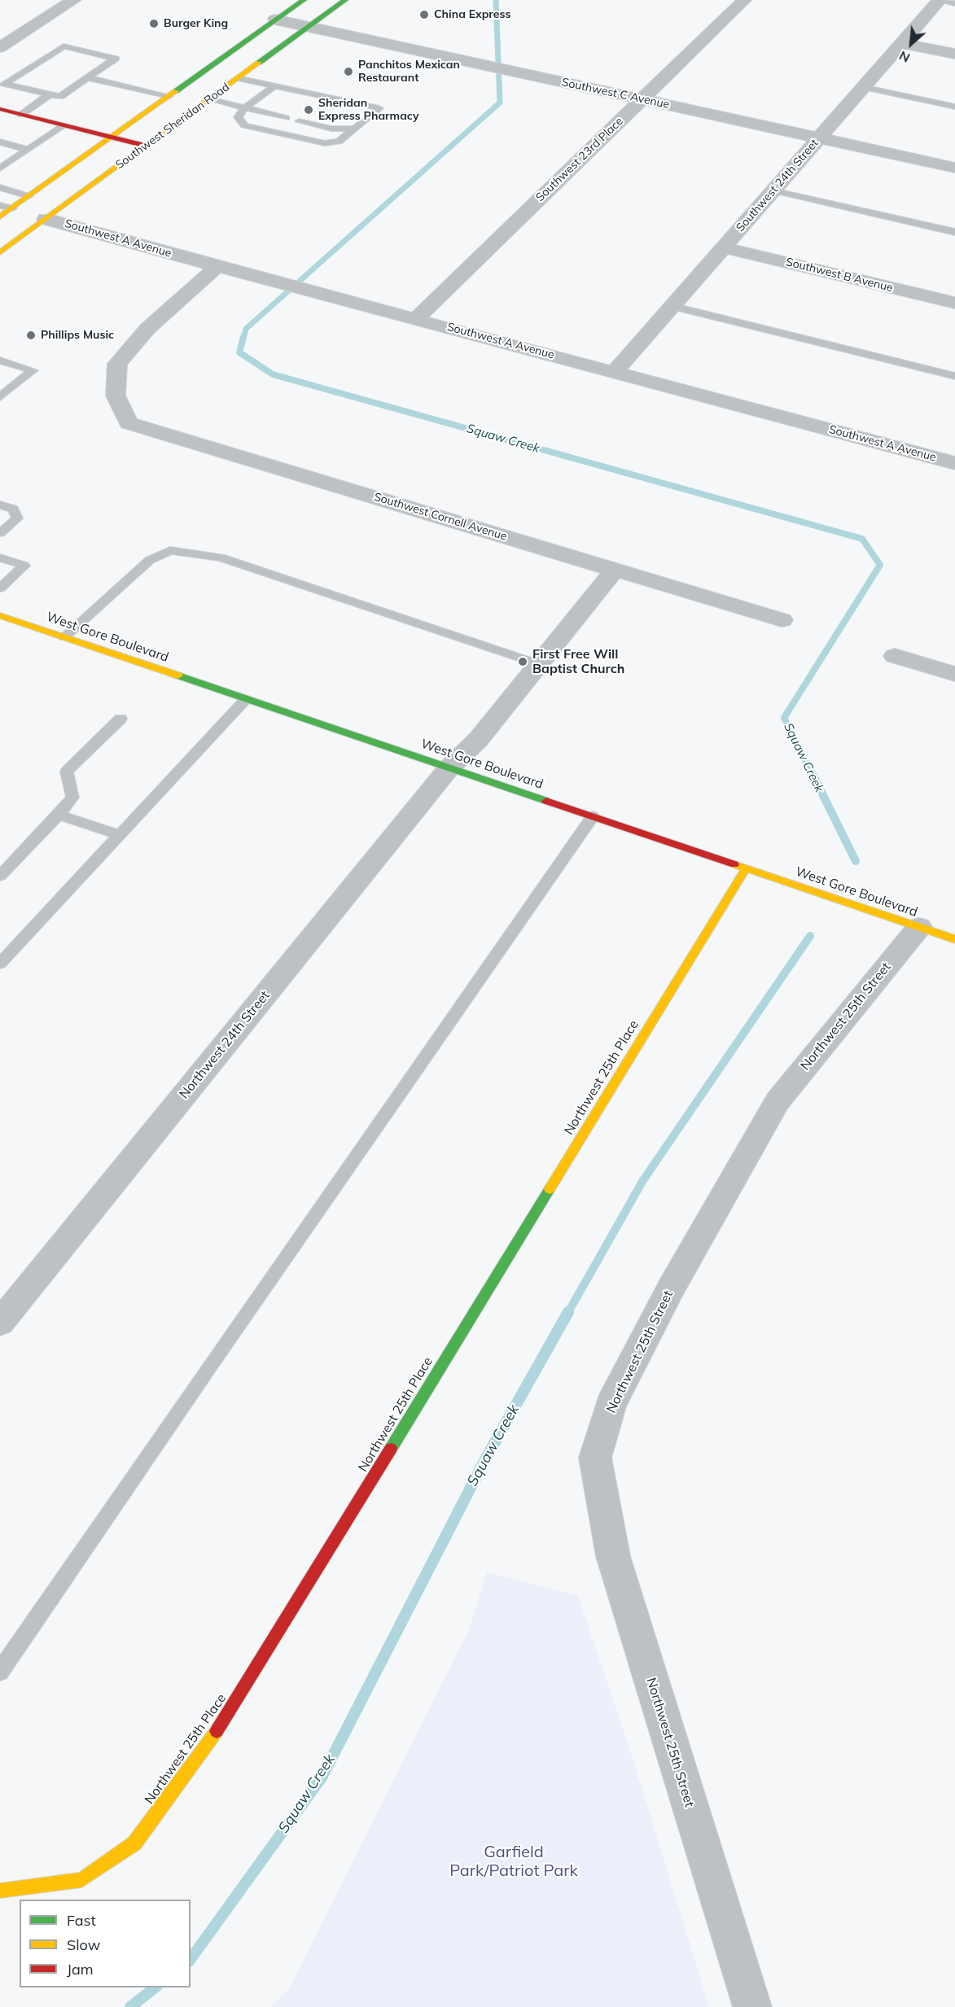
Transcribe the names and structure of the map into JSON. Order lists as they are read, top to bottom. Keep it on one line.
{"streets":{"main road":["Southwest Sheridan Road","West Gore Boulevard","Northwest 25th Place"],"street":["Southwest C Avenue","Southwest 23rd Place","Southwest 24th Street","Southwest A Avenue","Southwest B Avenue","Southwest Cornell Avenue","Northwest 25th Street","Northwest 24th Street"]},"crossings":[["Southwest C Avenue","Southwest Sheridan Road"],["Southwest C Avenue","Southwest 23rd Place"],["Southwest C Avenue","Southwest 24th Street"],["Southwest Sheridan Road","Southwest A Avenue"],["Southwest 23rd Place","Southwest A Avenue"],["Southwest 24th Street","Southwest A Avenue"],["Southwest 24th Street","Southwest B Avenue"],["Southwest A Avenue","Southwest Cornell Avenue"],["West Gore Boulevard","Northwest 25th Street"],["West Gore Boulevard","Northwest 24th Street"],["West Gore Boulevard","Northwest 25th Place"]],"water":["Squaw Creek"],"parks":["Garfield Park/Patriot Park"],"places":["China Express","Burger King","Panchitos Mexican Restaurant","Sheridan Express Pharmacy","Phillips Music","First Free Will Baptist Church"],"legend":["Fast","Slow","Jam"],"north":"bottom left"}
